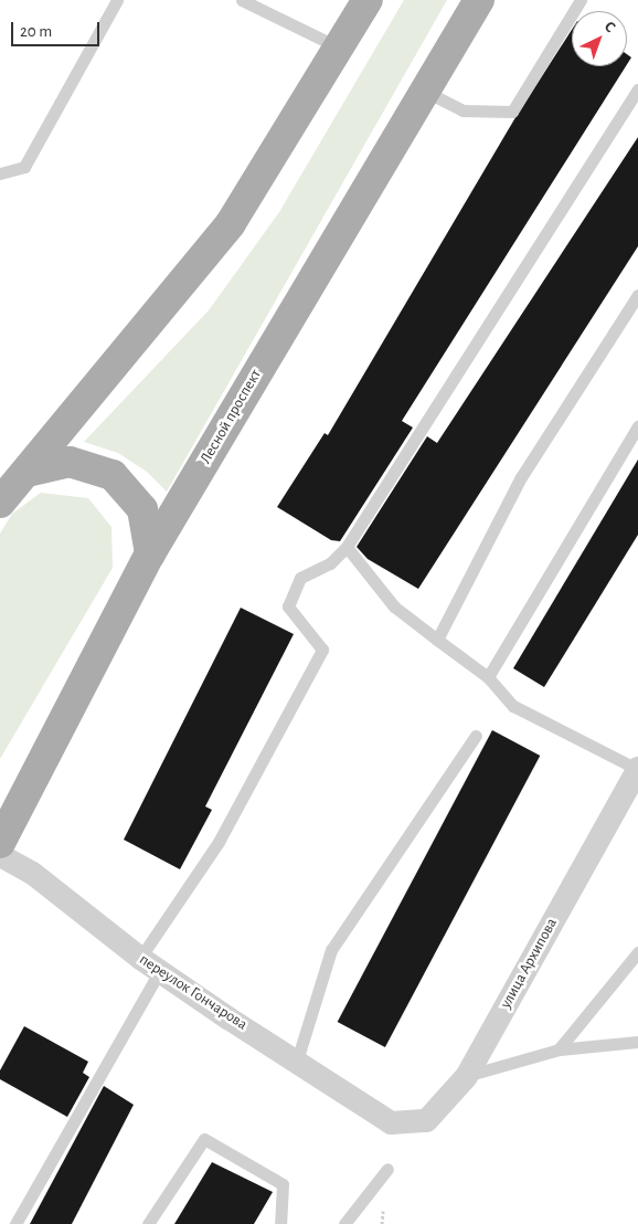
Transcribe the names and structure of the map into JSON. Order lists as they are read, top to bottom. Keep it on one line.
{"streets":{"main road":["Лесной проспект"],"street":["улица Архипова","переулок Гончарова"]},"crossings":[["улица Архипова","переулок Гончарова"]],"scale_bar":"20 m","north":"top right"}
